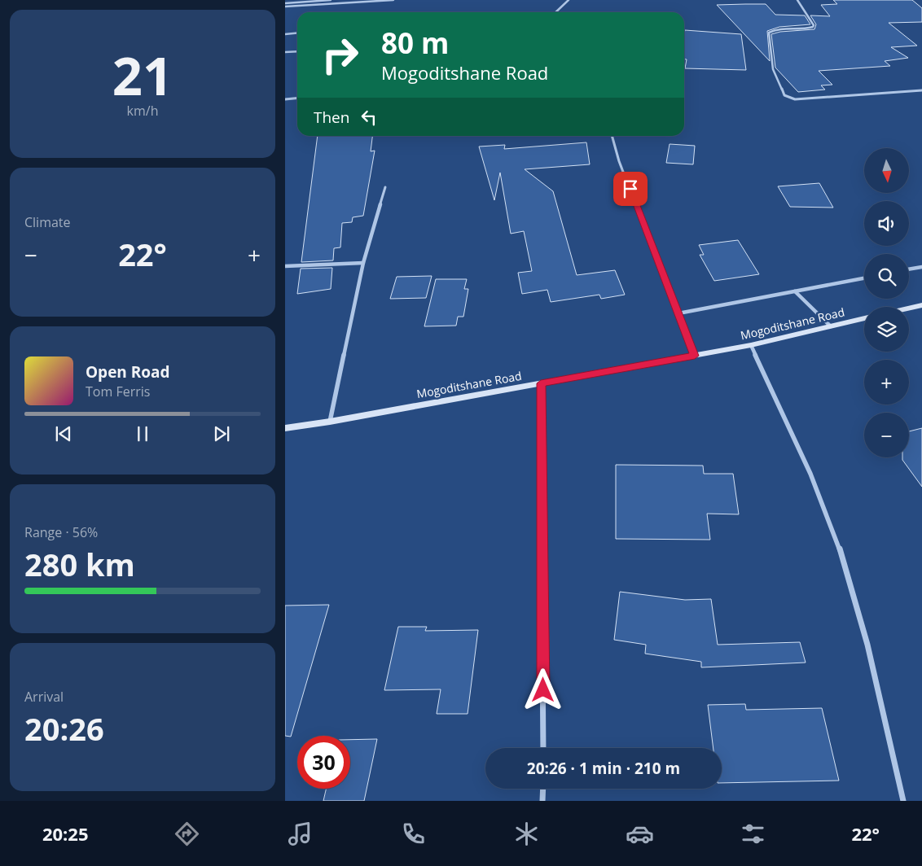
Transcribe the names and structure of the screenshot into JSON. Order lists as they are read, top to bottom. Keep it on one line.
{"streets":{"main road":["Mogoditshane Road"]},"north":"bottom","page":{"tile":[["21","km/h"],"Climate",["Range · 56%","280 km"],["Arrival","20:26"]],"turn":["80 m","Mogoditshane Road"],"then":"Then","map_buttons":["+","−"],"heat":["−","22°","+"],"song":["Open Road","Tom Ferris"],"limit":"30","trip":"20:26 · 1 min · 210 m","tabs":["20:25","22°"]}}
